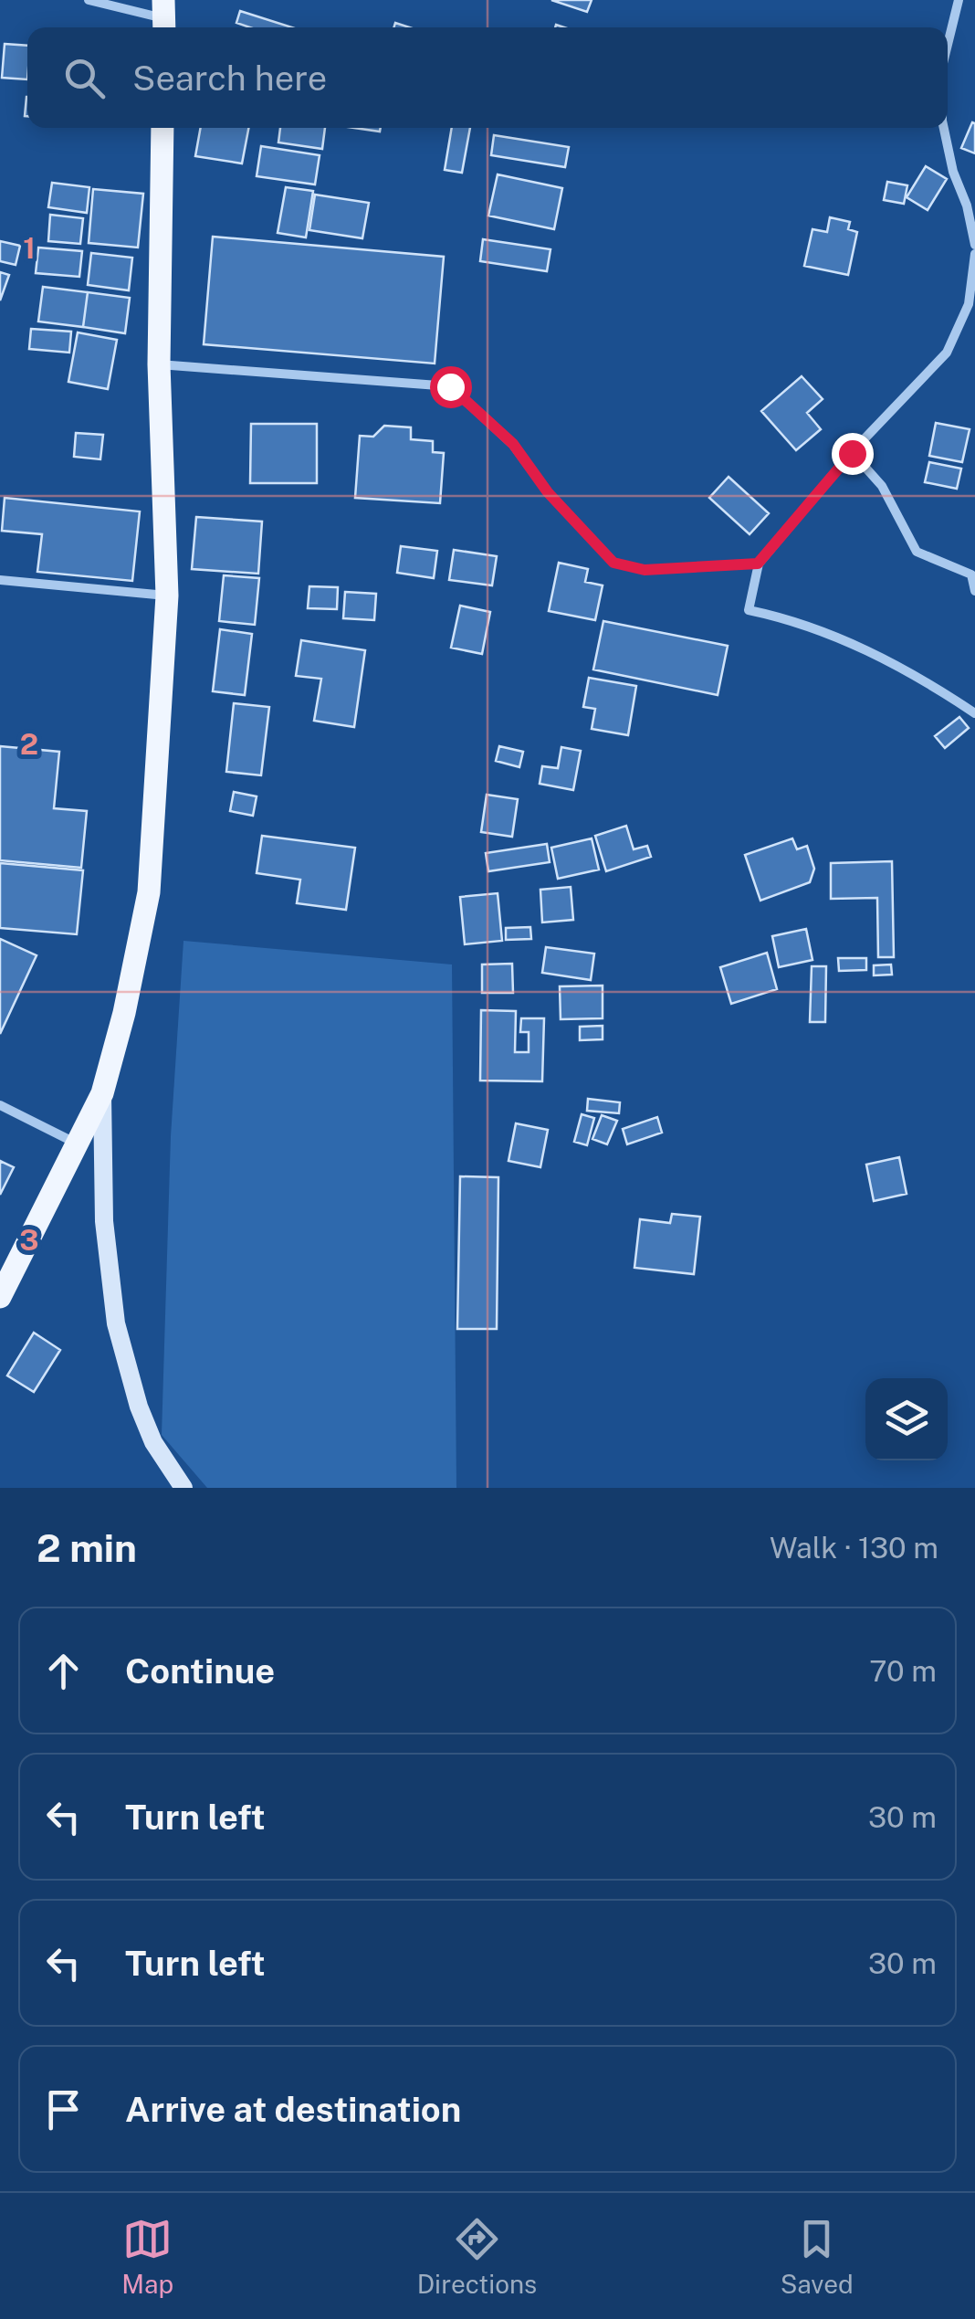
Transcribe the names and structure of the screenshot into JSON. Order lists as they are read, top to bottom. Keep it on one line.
{"page":{"search":"Search here","heading":["2 min","Walk · 130 m"],"list":[["Continue","70 m"],["Turn left","30 m"],["Turn left","30 m"],"Arrive at destination"],"nav":["Map","Directions","Saved"]},"grid":{"rows":["1","2","3"]}}
